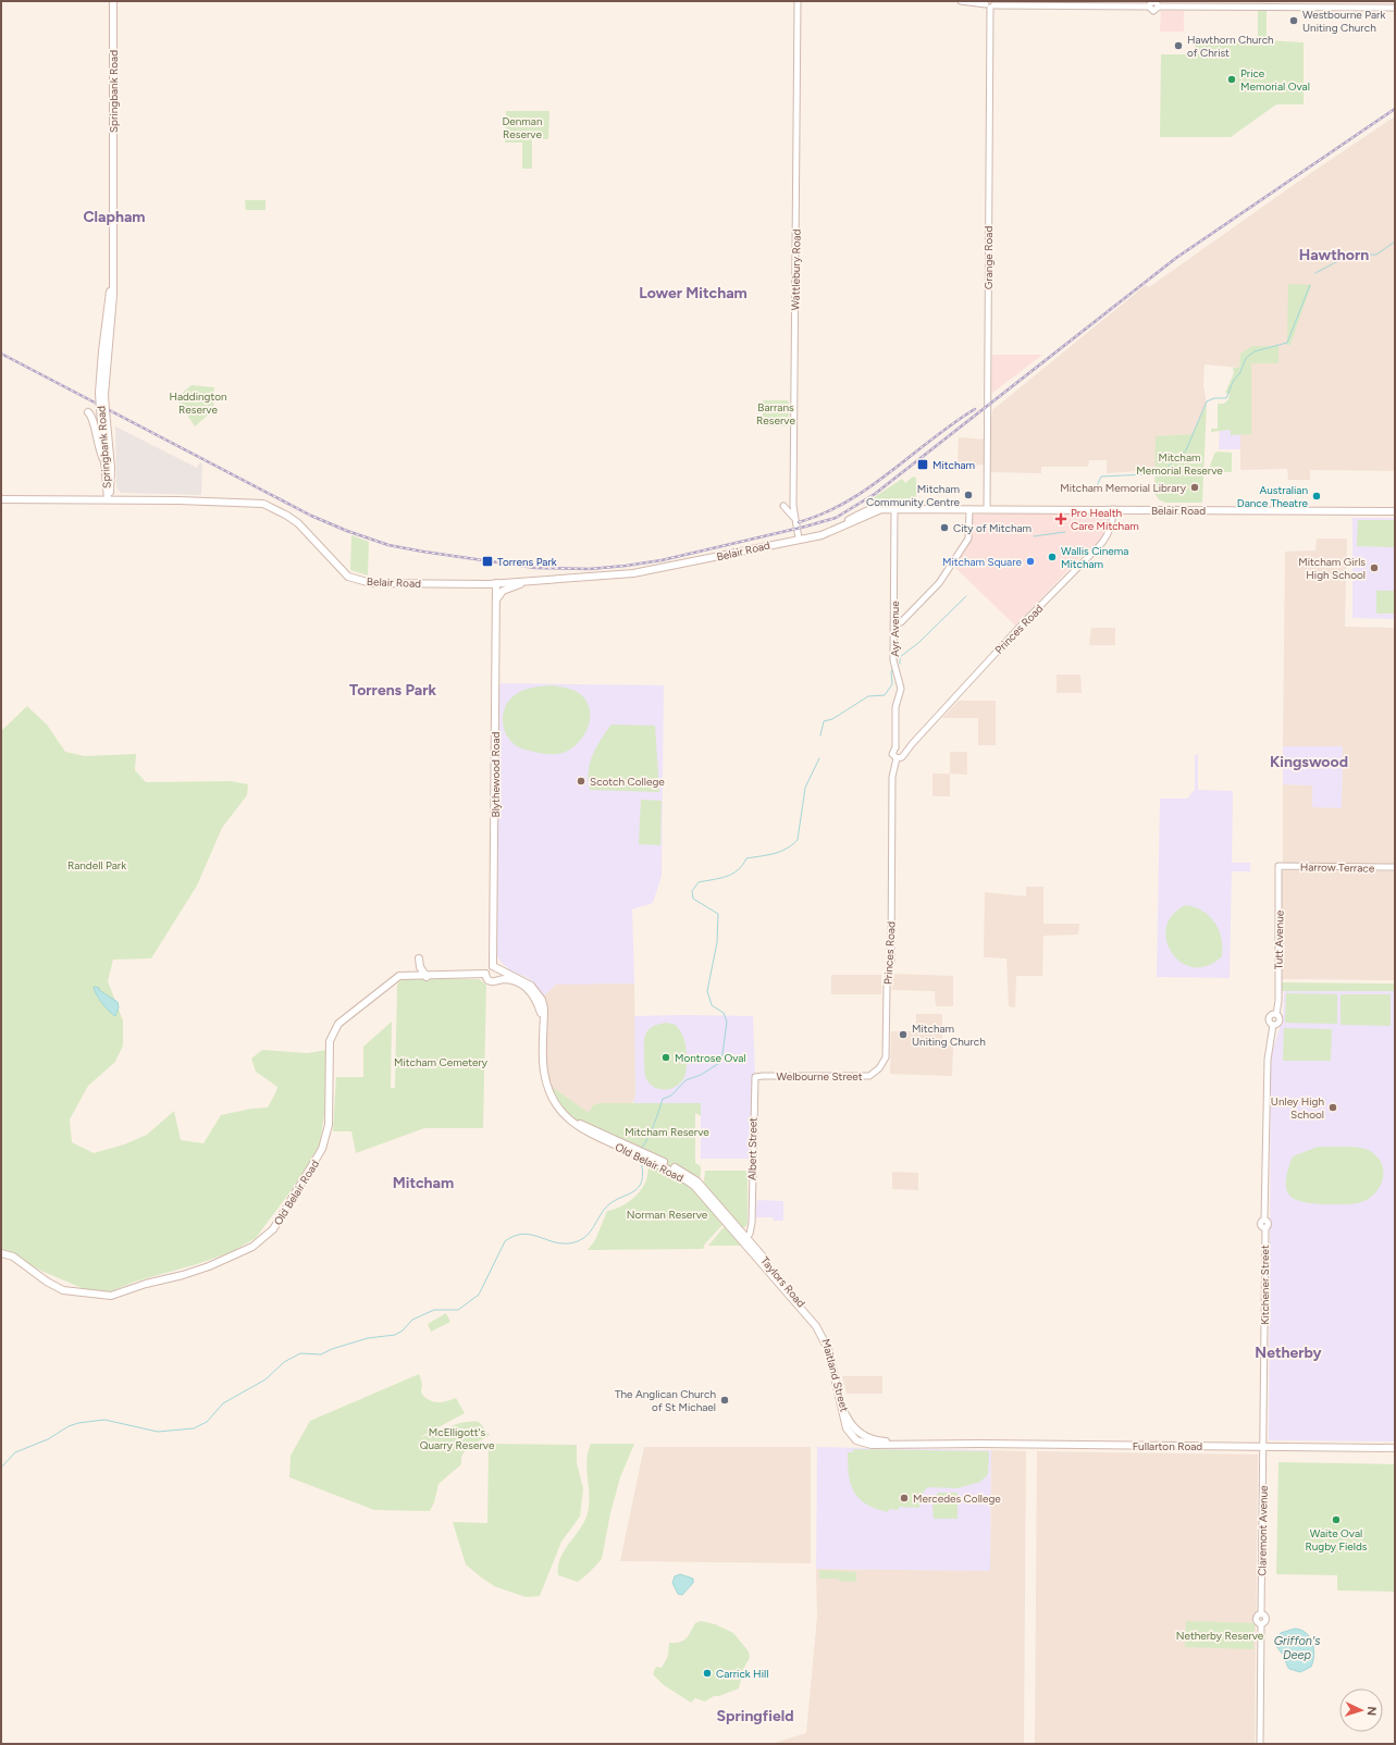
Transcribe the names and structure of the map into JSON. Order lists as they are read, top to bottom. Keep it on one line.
{"streets":{"main road":["Springbank Road","Belair Road","Blythewood Road","Old Belair Road","Taylors Road","Maitland Street","Fullarton Road"],"street":["Grange Road","Wattlebury Road","Ayr Avenue","Princes Road","Harrow Terrace","Tutt Avenue","Welbourne Street","Albert Street","Kitchener Street","Claremont Avenue"]},"crossings":[["Springbank Road","Belair Road"],["Grange Road","Belair Road"],["Wattlebury Road","Belair Road"],["Belair Road","Ayr Avenue"],["Belair Road","Princes Road"],["Belair Road","Blythewood Road"],["Ayr Avenue","Princes Road"],["Princes Road","Welbourne Street"],["Blythewood Road","Old Belair Road"],["Harrow Terrace","Tutt Avenue"],["Tutt Avenue","Kitchener Street"],["Welbourne Street","Albert Street"],["Albert Street","Old Belair Road"],["Albert Street","Taylors Road"],["Old Belair Road","Taylors Road"],["Taylors Road","Maitland Street"],["Kitchener Street","Fullarton Road"],["Kitchener Street","Claremont Avenue"],["Maitland Street","Fullarton Road"],["Fullarton Road","Claremont Avenue"]],"districts":["Clapham","Hawthorn","Lower Mitcham","Torrens Park","Kingswood","Mitcham","Netherby","Springfield"],"water":["Griffon's Deep"],"parks":["Denman Reserve","Haddington Reserve","Barrans Reserve","Mitcham Memorial Reserve","Randell Park","Mitcham Cemetery","Mitcham Reserve","Norman Reserve","McElligott's Quarry Reserve","Netherby Reserve"],"places":{"other":["Westbourne Park Uniting Church","Hawthorn Church of Christ","Price Memorial Oval","Mitcham Memorial Library","Mitcham Community Centre","Australian Dance Theatre","City of Mitcham","Wallis Cinema Mitcham","Mitcham Square","Mitcham Girls High School","Scotch College","Mitcham Uniting Church","Montrose Oval","Unley High School","The Anglican Church of St Michael","Mercedes College","Waite Oval Rugby Fields","Carrick Hill"],"transit":["Mitcham","Torrens Park"],"health":["Pro Health Care Mitcham"]},"north":"right"}
